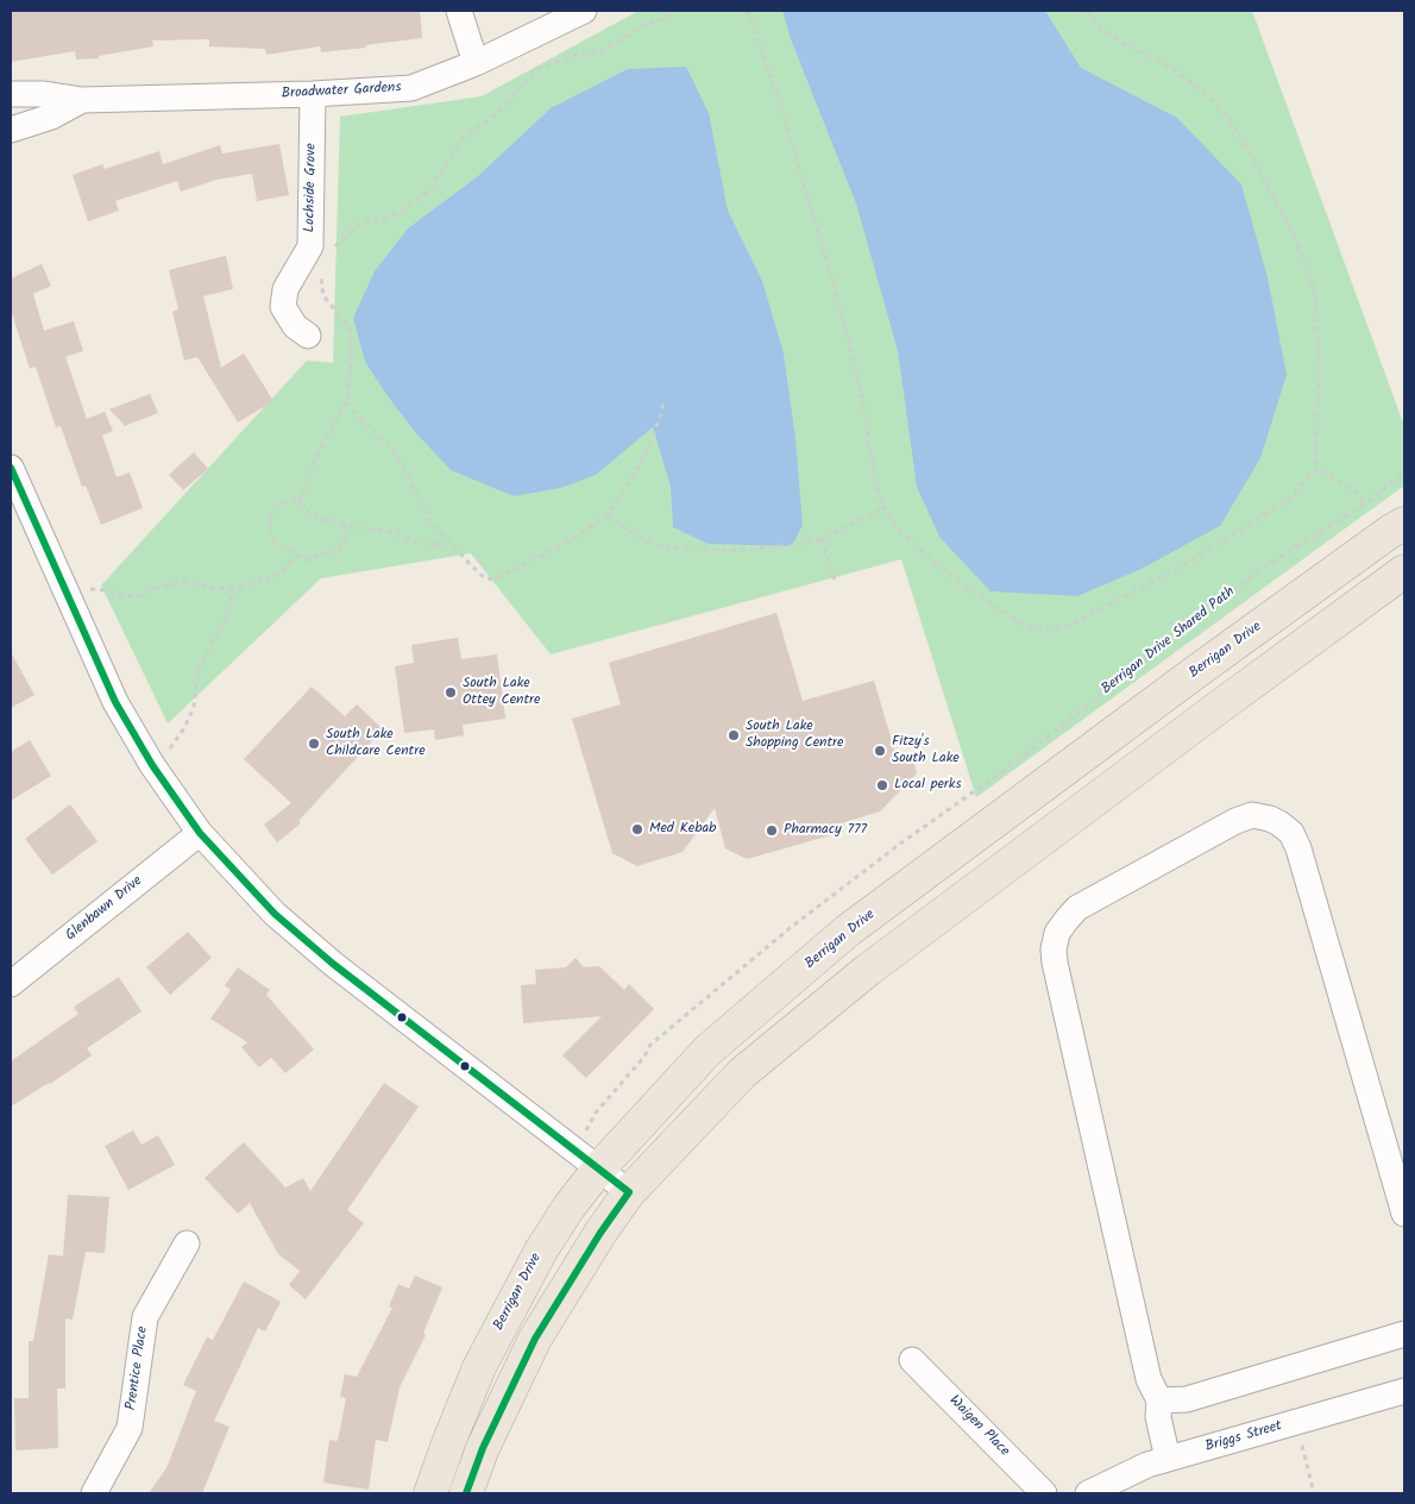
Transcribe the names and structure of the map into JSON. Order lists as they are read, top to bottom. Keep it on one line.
{"streets":{"main road":["Berrigan Drive"],"street":["Broadwater Gardens","Lochside Grove","Glenbawn Drive","Prentice Place","Waigen Place","Briggs Street"],"path":["Berrigan Drive Shared Path"]},"crossings":[["Broadwater Gardens","Lochside Grove"]],"places":["South Lake Ottey Centre","South Lake Shopping Centre","South Lake Childcare Centre","Fitzy's South Lake","Local perks","Med Kebab","Pharmacy 777"]}
